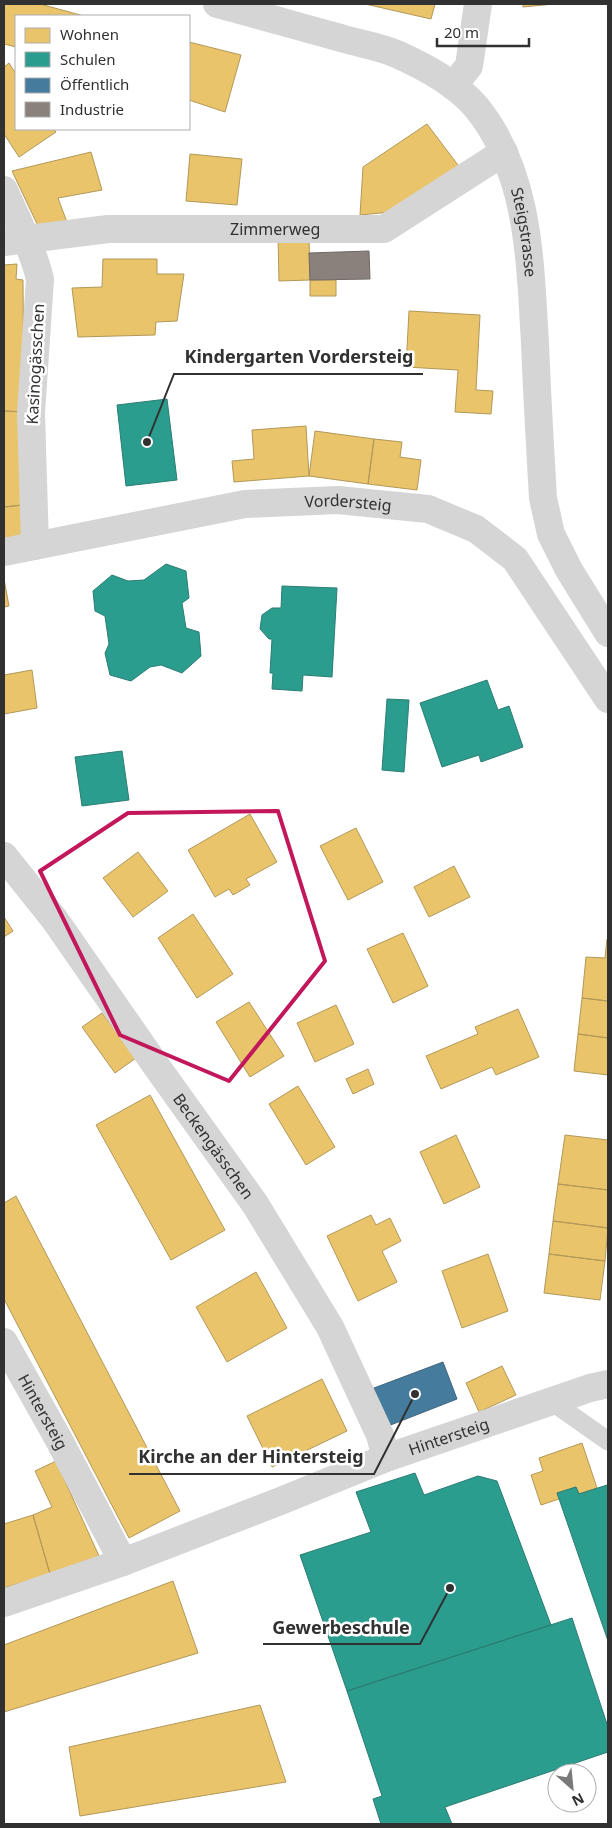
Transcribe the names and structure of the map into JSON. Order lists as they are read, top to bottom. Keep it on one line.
{"streets":{"street":["Zimmerweg","Steigstrasse","Kasinogässchen","Vordersteig","Beckengässchen","Hintersteig"]},"crossings":[["Zimmerweg","Steigstrasse"],["Zimmerweg","Kasinogässchen"],["Kasinogässchen","Vordersteig"],["Beckengässchen","Hintersteig"]],"places":["Kindergarten Vordersteig","Kirche an der Hintersteig","Gewerbeschule"],"legend":["Wohnen","Schulen","Öffentlich","Industrie"],"scale_bar":"20 m","north":"bottom right"}
